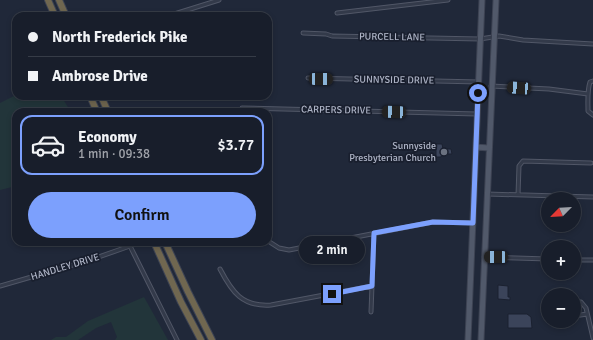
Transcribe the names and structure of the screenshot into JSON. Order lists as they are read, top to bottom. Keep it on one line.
{"streets":{"street":["PURCELL LANE","SUNNYSIDE DRIVE","CARPERS DRIVE","HANDLEY DRIVE"]},"places":["Sunnyside Presbyterian Church"],"north":"bottom left","page":{"banner":["North Frederick Pike","Ambrose Drive"],"list":[{"name":"Economy","note":"1 min · 09:38","value":"$3.77"}],"buttons":"Confirm","map_buttons":["+","−"],"bubble":"2 min"}}
